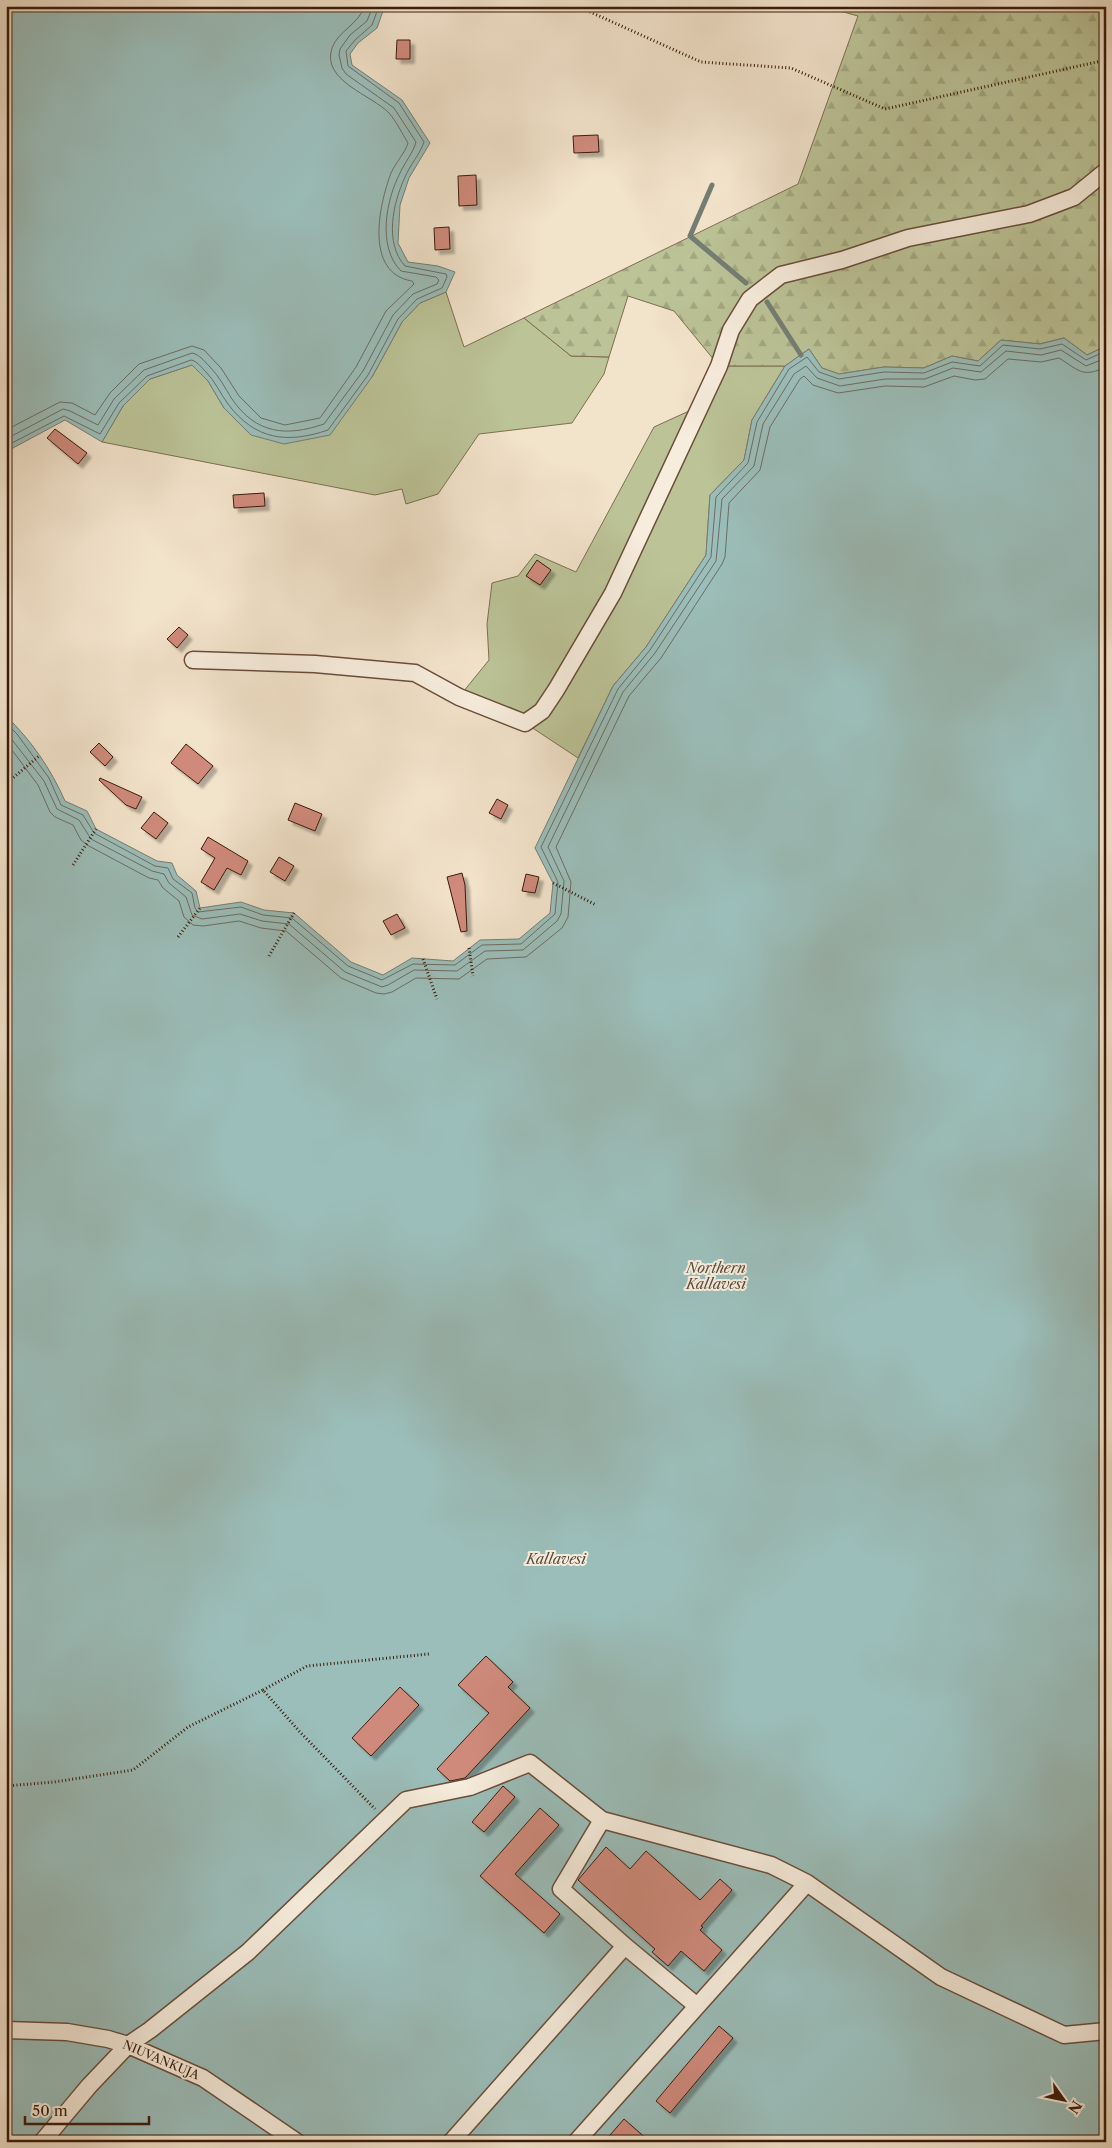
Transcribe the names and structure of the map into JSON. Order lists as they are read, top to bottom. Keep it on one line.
{"streets":{"street":["NIUVANKUJA"]},"water":["Northern Kallavesi","Kallavesi"],"scale_bar":"50 m","north":"bottom right"}
